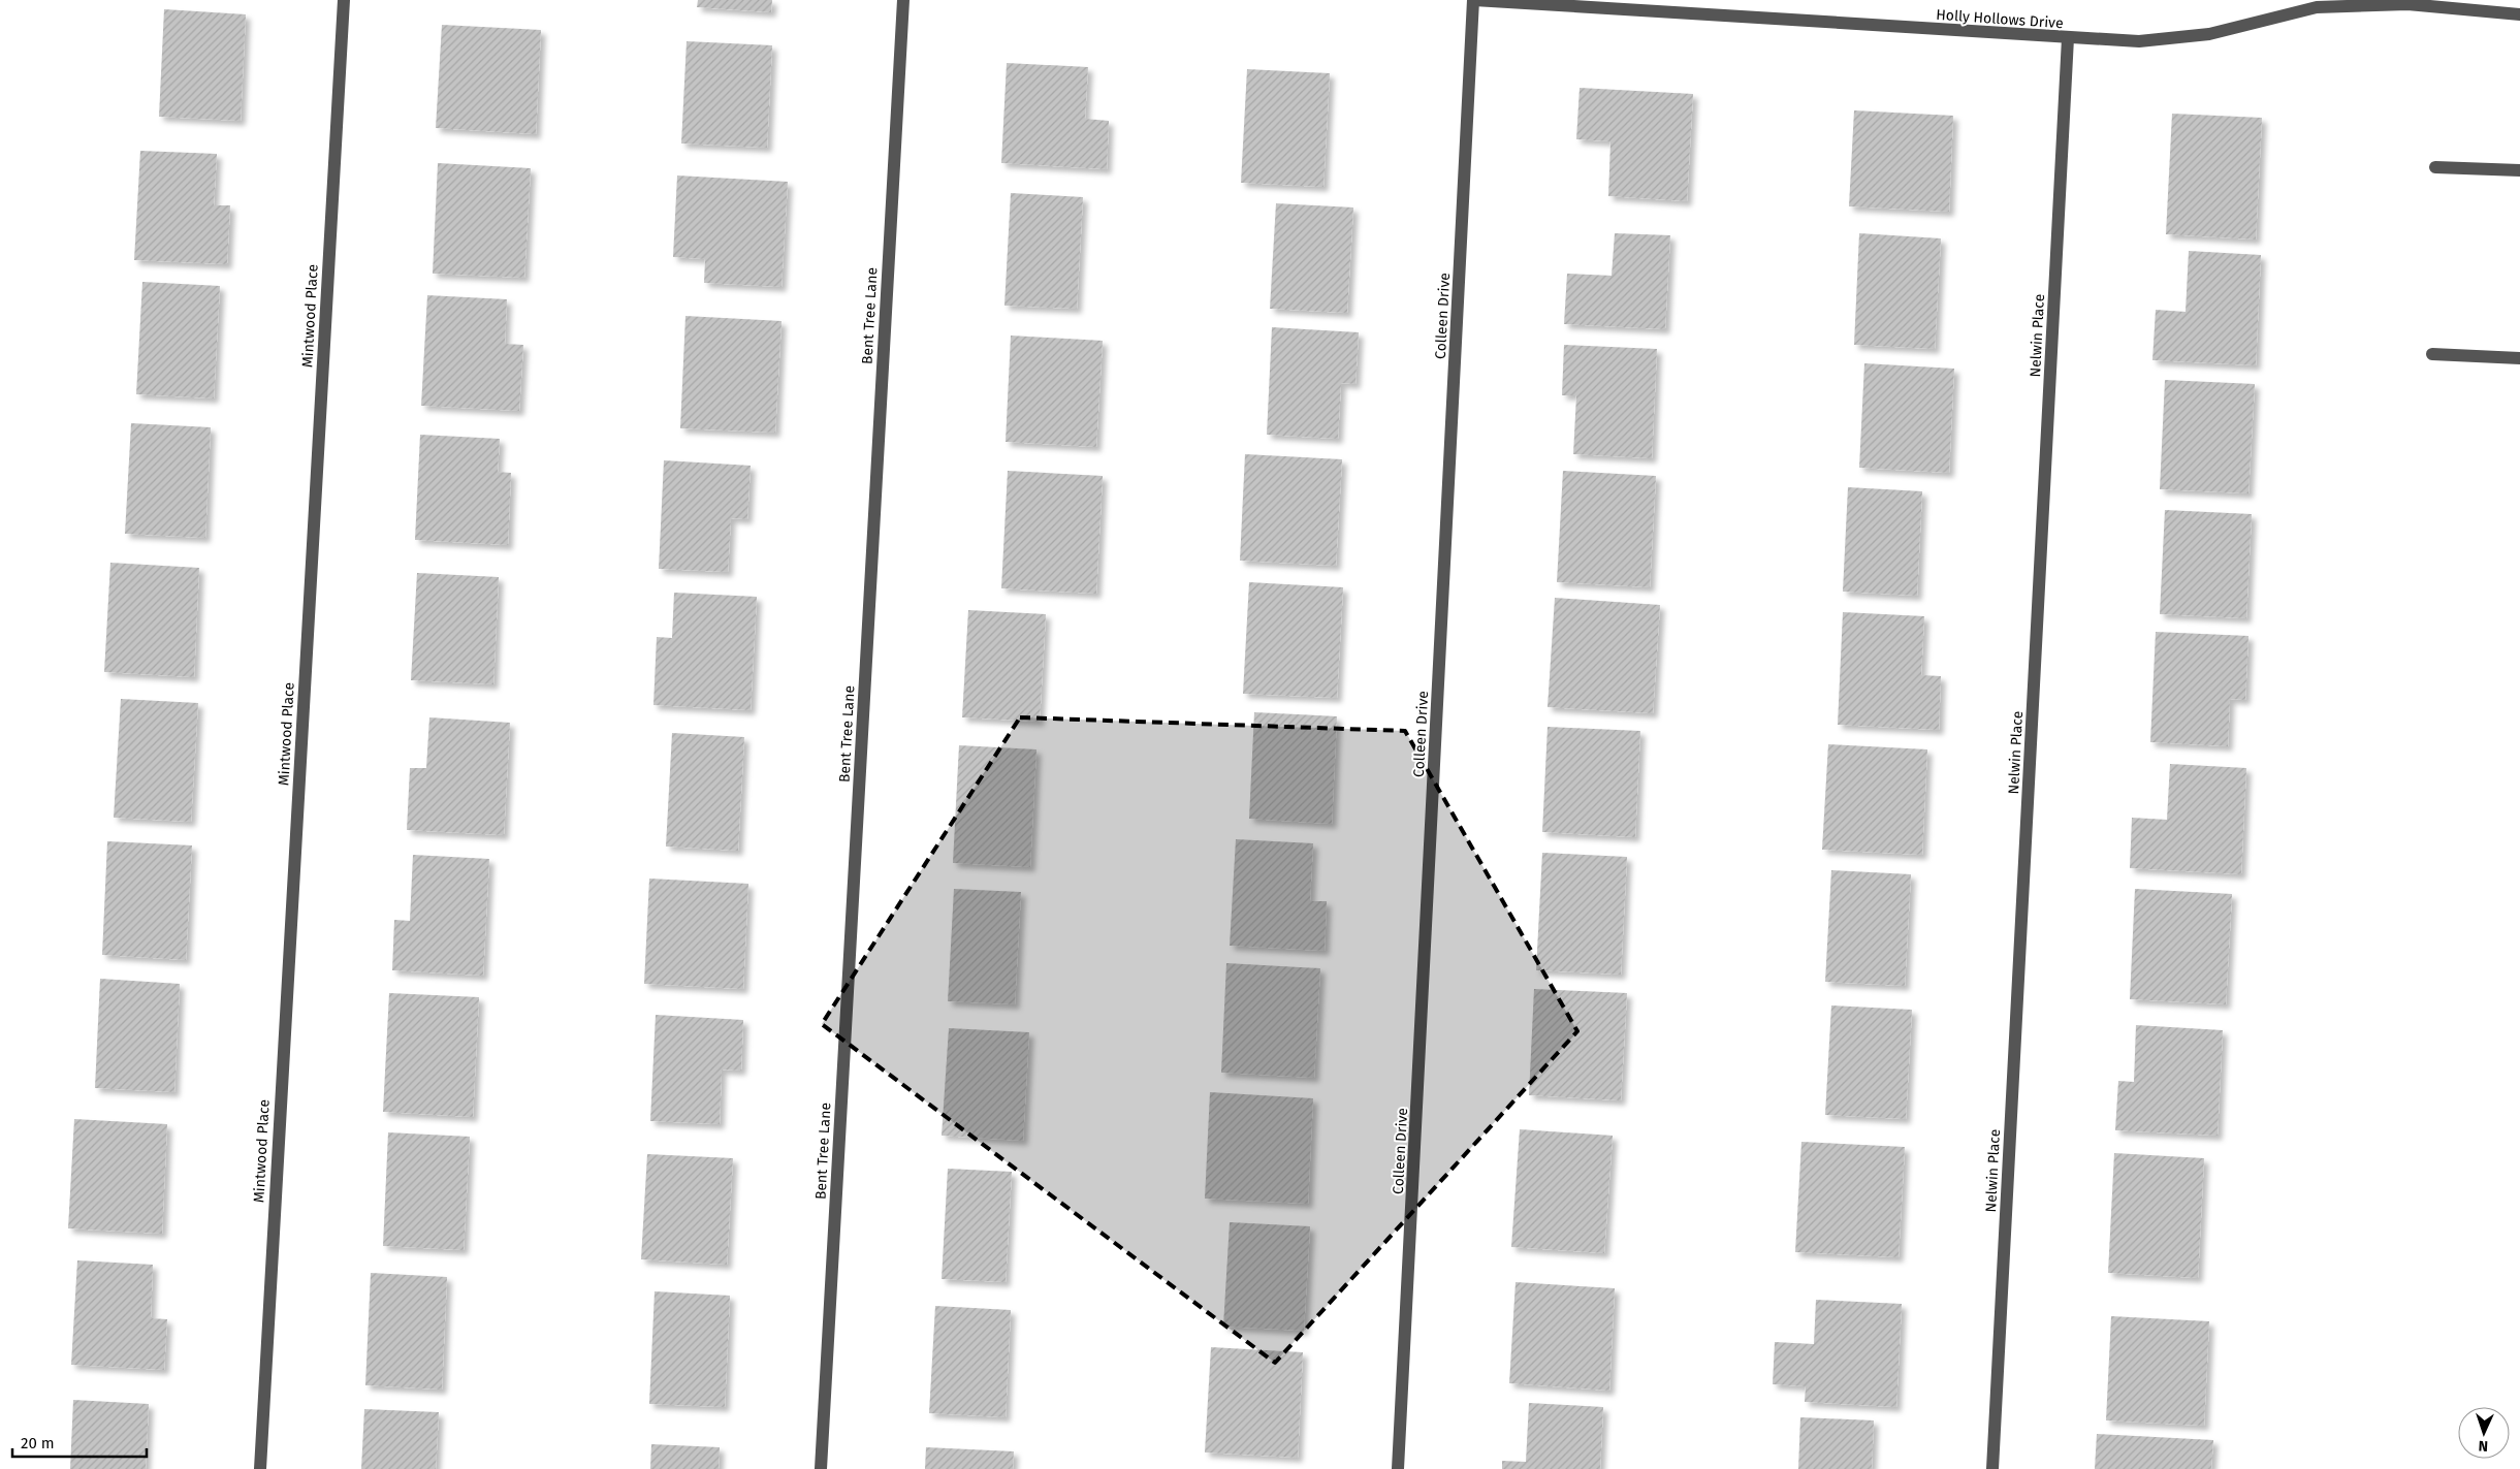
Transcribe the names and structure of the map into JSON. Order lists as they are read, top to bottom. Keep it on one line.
{"streets":{"street":["Holly Hollows Drive","Mintwood Place","Bent Tree Lane","Colleen Drive","Nelwin Place"]},"crossings":[["Holly Hollows Drive","Colleen Drive"],["Holly Hollows Drive","Nelwin Place"]],"scale_bar":"20 m","north":"bottom"}
